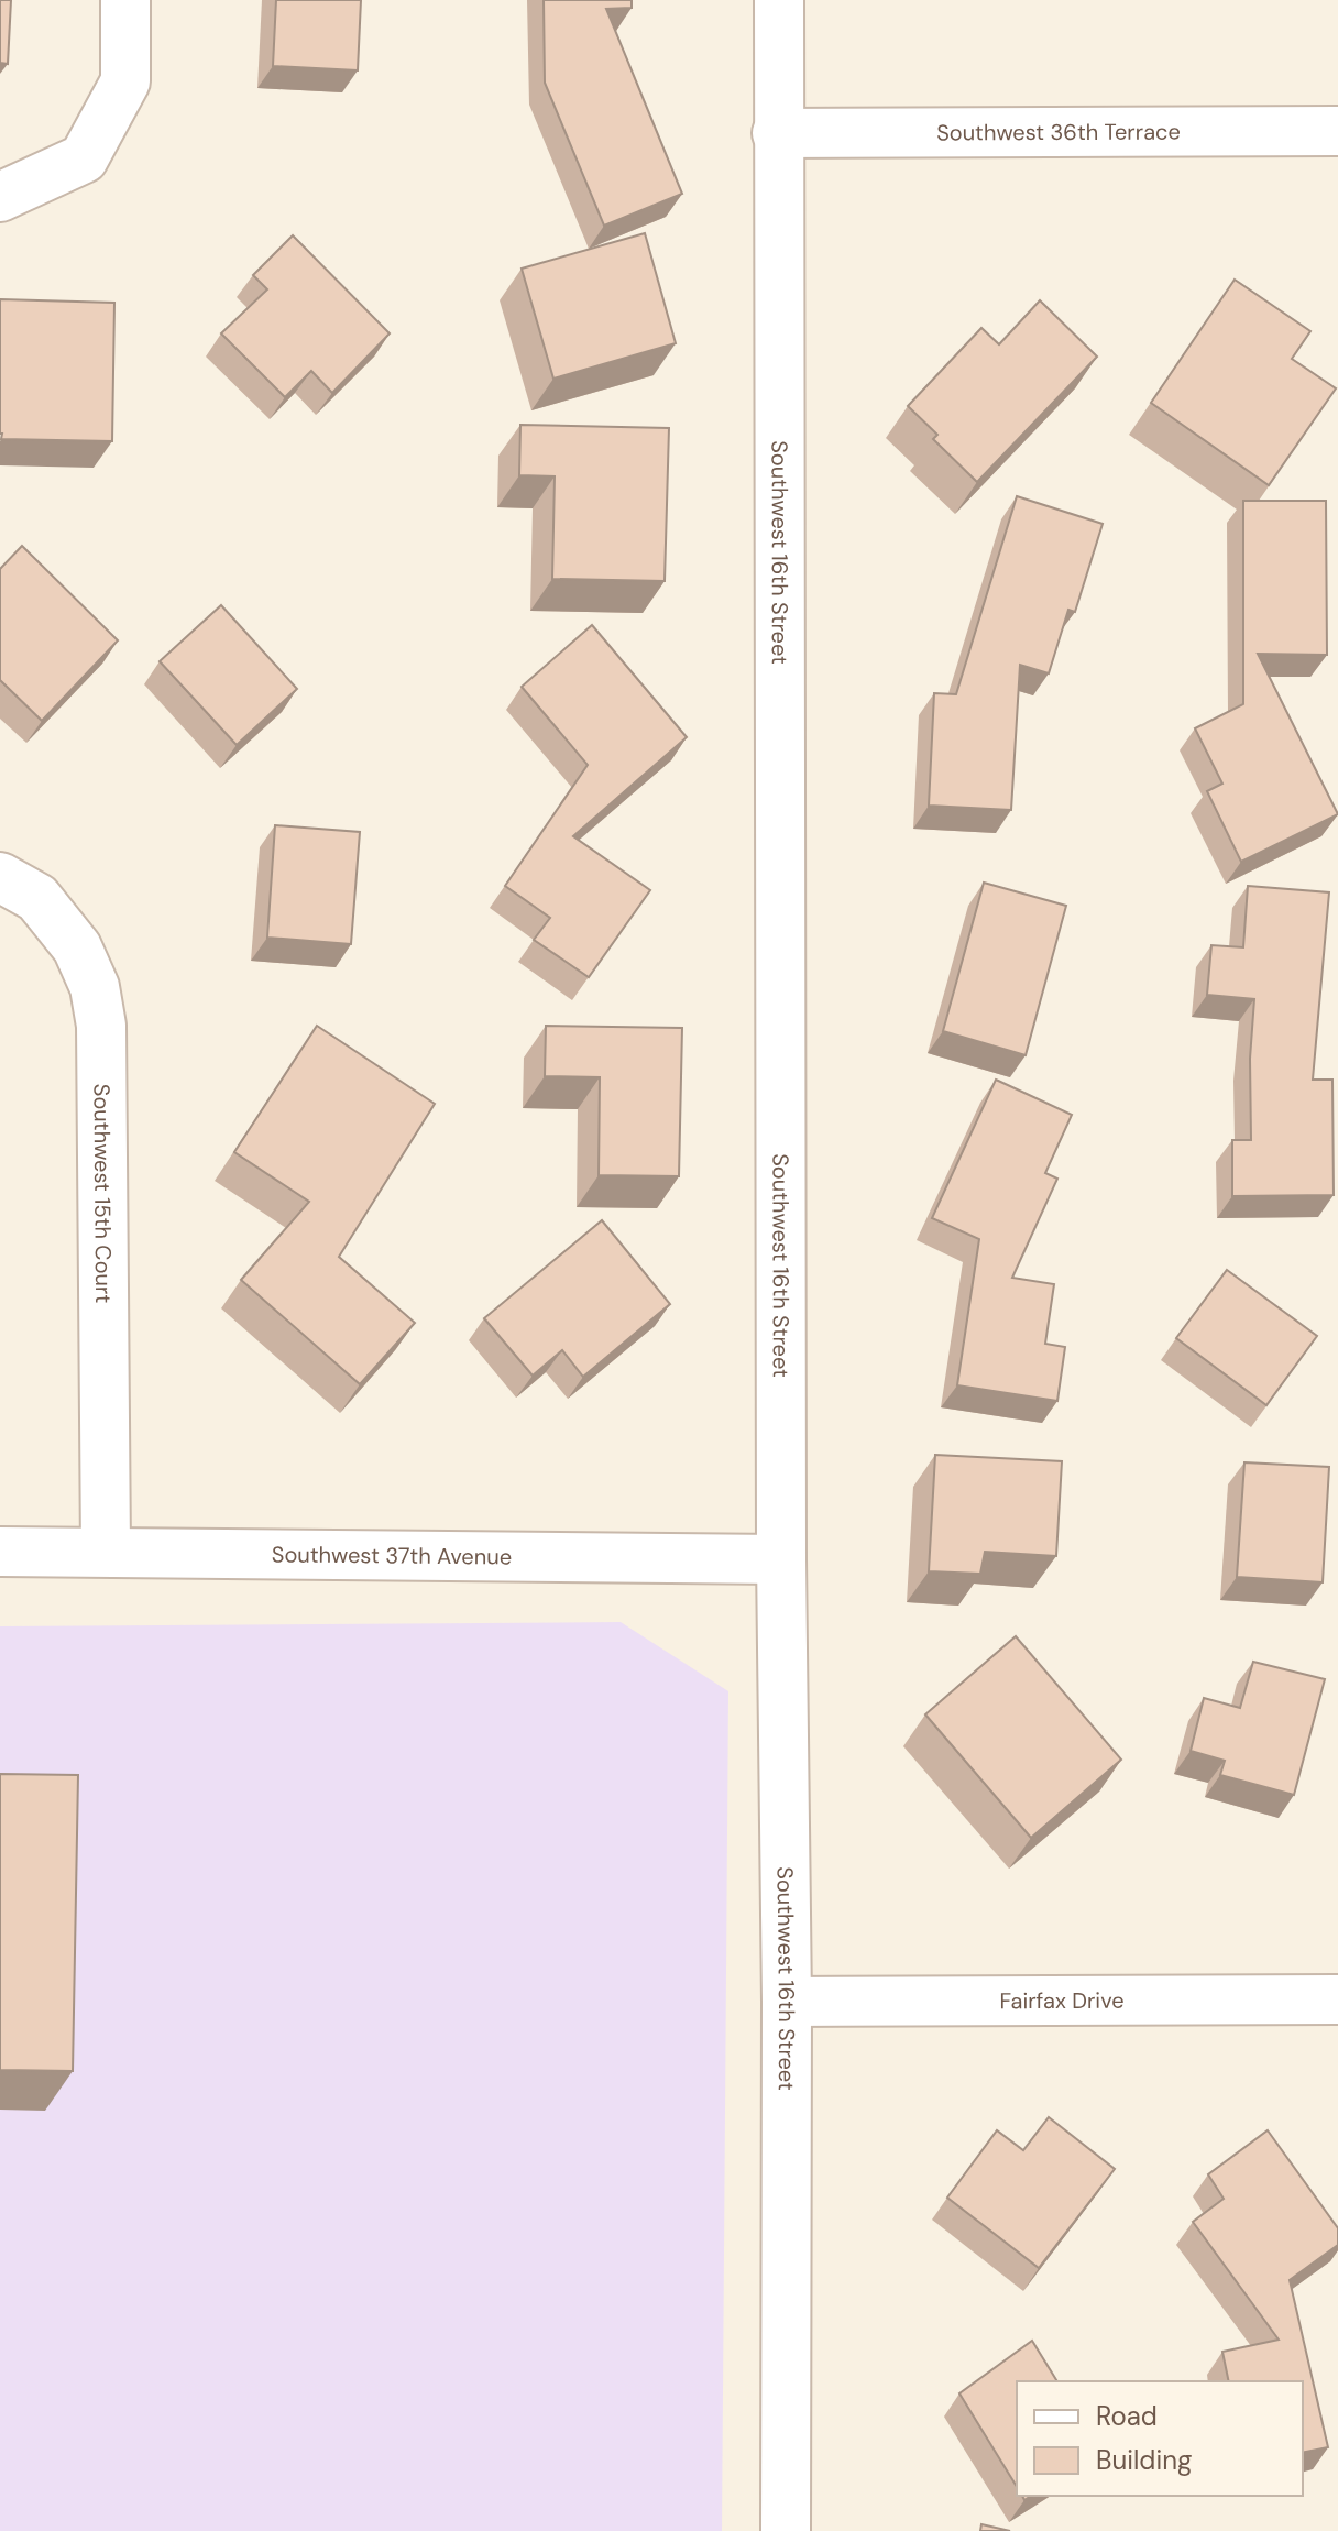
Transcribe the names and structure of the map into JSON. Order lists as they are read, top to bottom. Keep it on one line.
{"streets":{"street":["Southwest 36th Terrace","Southwest 16th Street","Southwest 15th Court","Southwest 37th Avenue","Fairfax Drive"]},"crossings":[["Southwest 36th Terrace","Southwest 16th Street"],["Southwest 16th Street","Southwest 37th Avenue"],["Southwest 16th Street","Fairfax Drive"],["Southwest 15th Court","Southwest 37th Avenue"]],"legend":["Road","Building"]}
